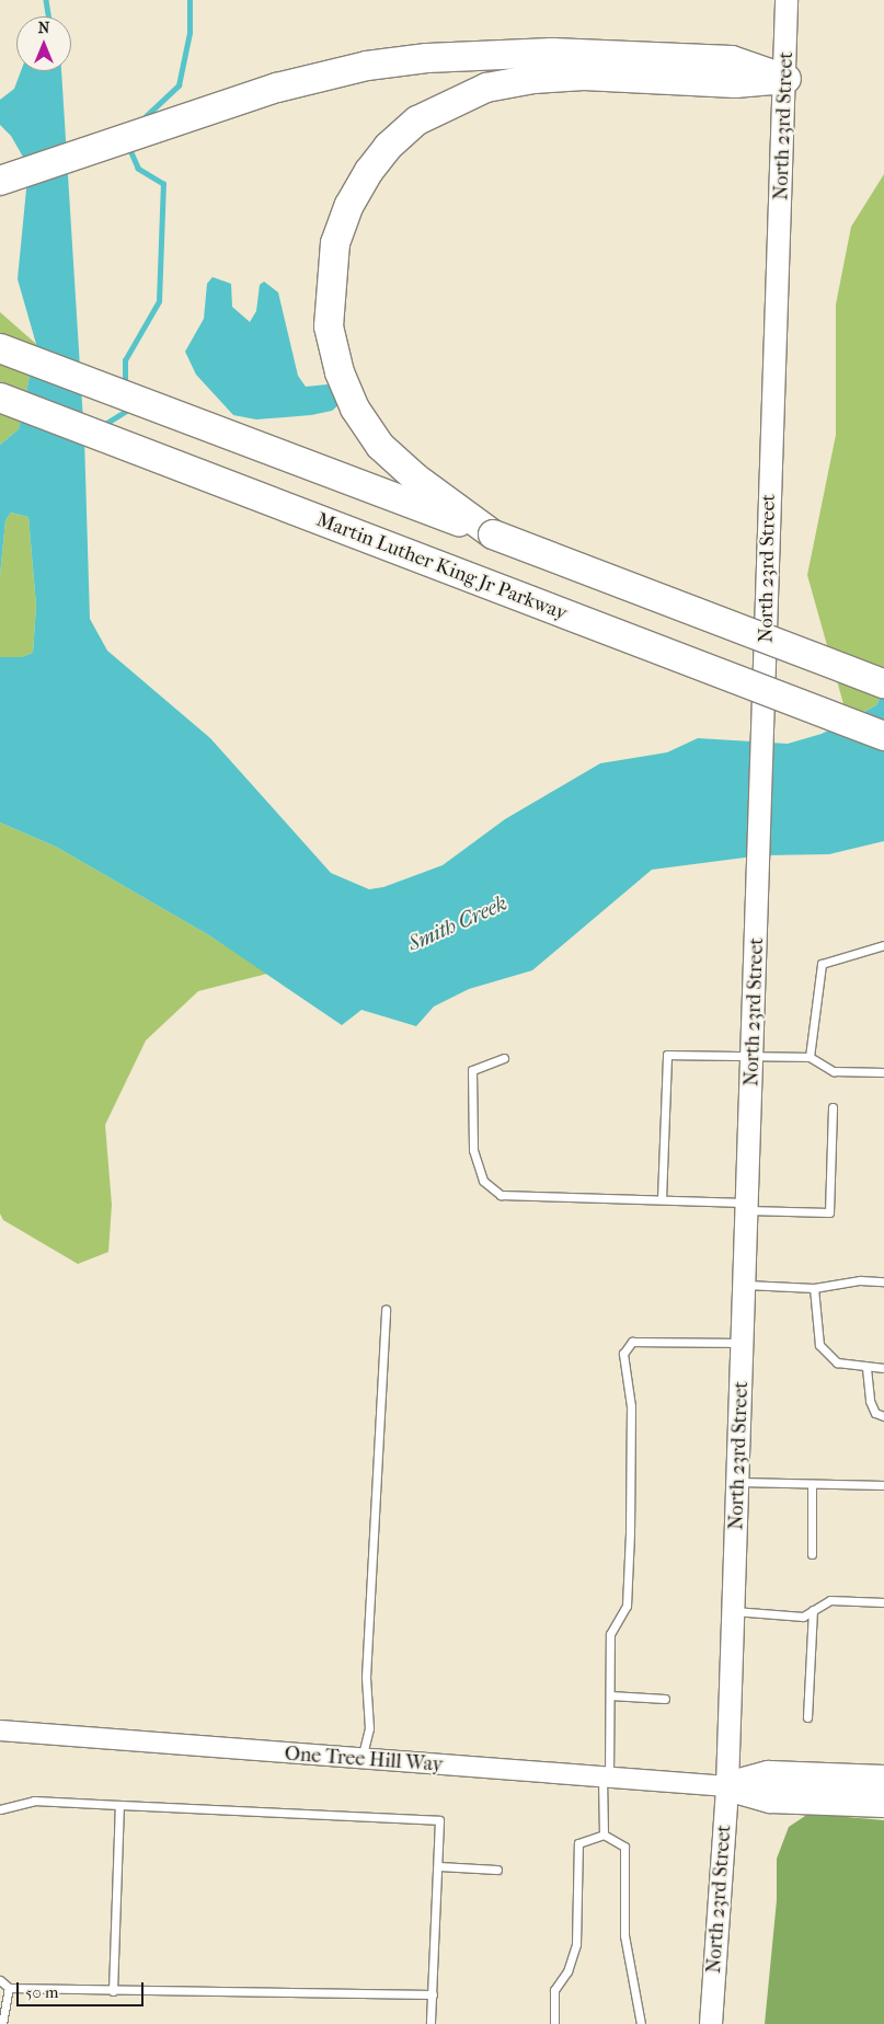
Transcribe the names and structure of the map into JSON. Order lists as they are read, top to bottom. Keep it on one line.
{"streets":{"highway":["Martin Luther King Jr Parkway"],"main road":["North 23rd Street"],"street":["One Tree Hill Way"]},"crossings":[["North 23rd Street","One Tree Hill Way"]],"water":["Smith Creek"],"scale_bar":"50 m","north":"top"}
